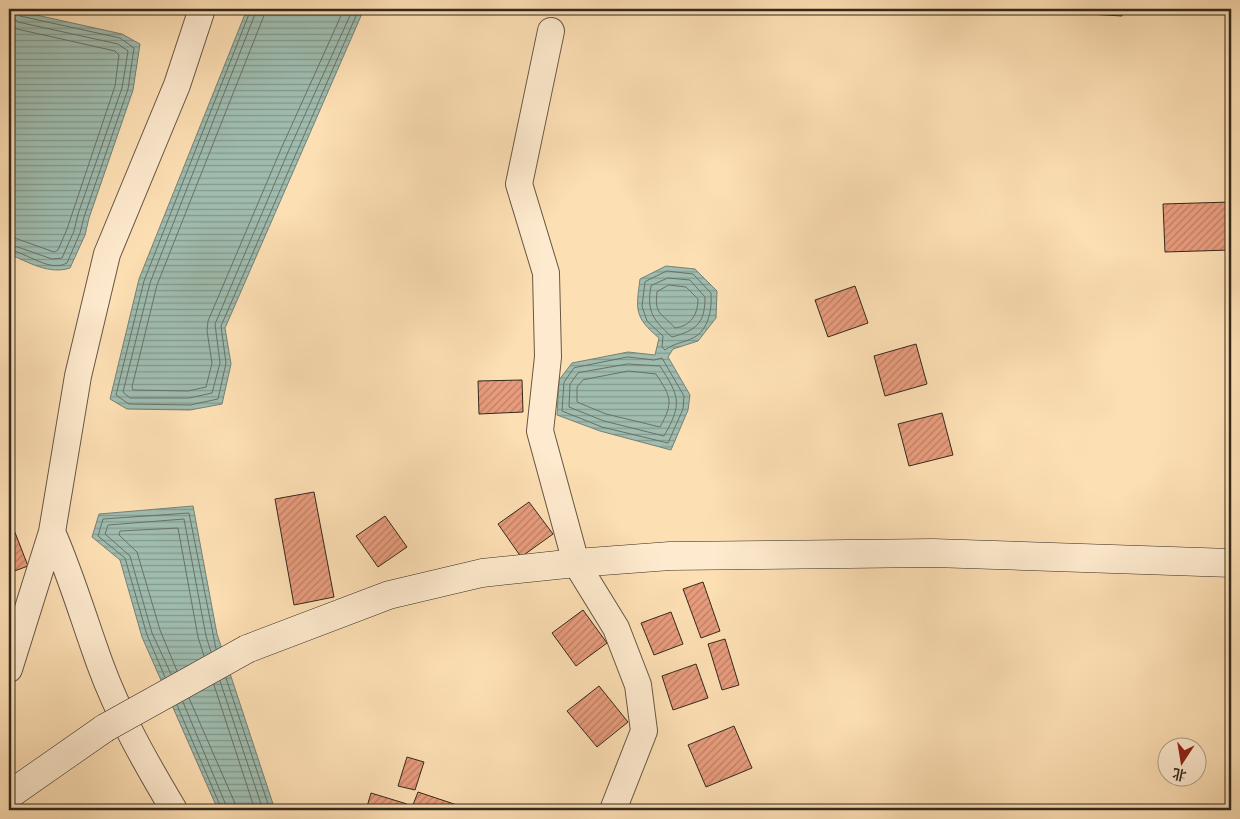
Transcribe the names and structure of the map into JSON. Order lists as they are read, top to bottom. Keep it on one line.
{"north":"bottom"}
